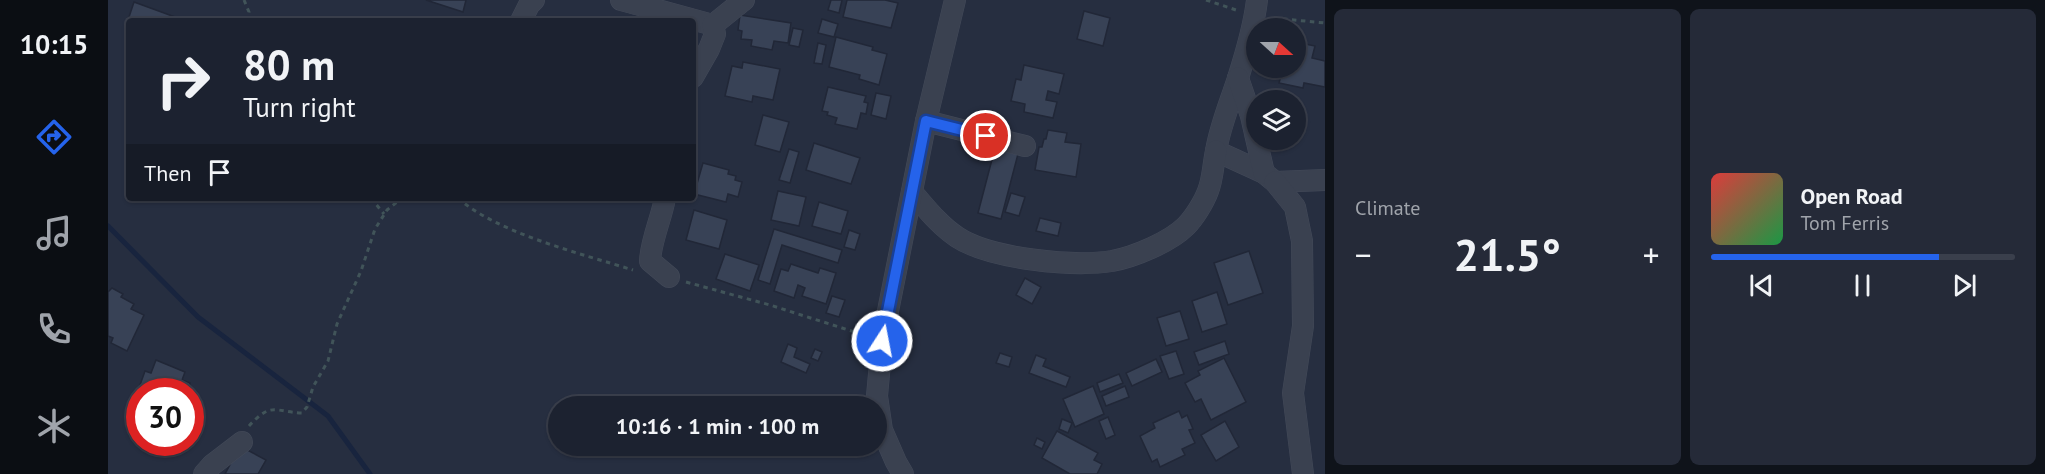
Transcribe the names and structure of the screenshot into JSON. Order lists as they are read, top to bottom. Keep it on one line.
{"north":"right","page":{"tabs":"10:15","tile":"Climate","turn":["80 m","Turn right"],"then":"Then","song":["Open Road","Tom Ferris"],"heat":["−","21.5°","+"],"limit":"30","trip":"10:16 · 1 min · 100 m"}}
